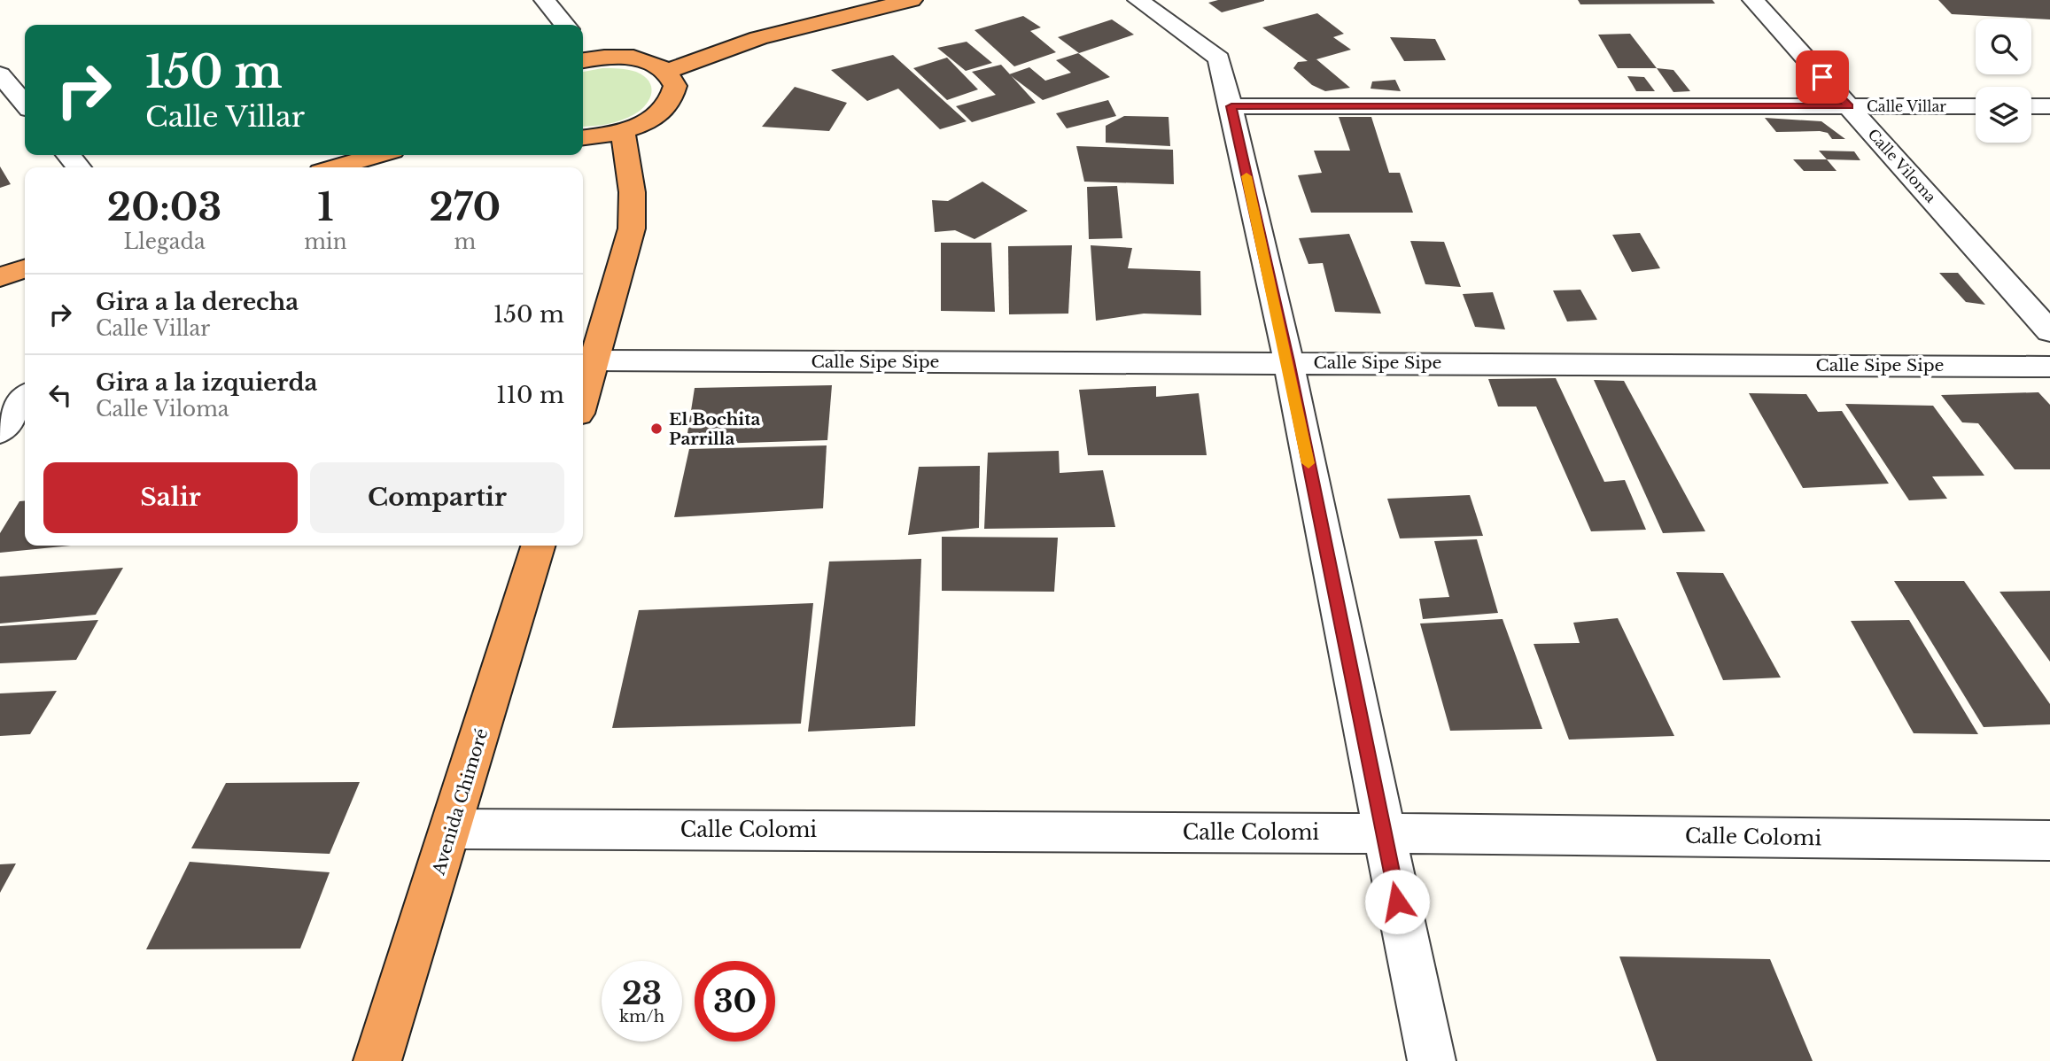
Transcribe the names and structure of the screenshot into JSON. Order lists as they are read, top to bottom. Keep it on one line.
{"streets":{"highway":["Avenida Chimoré"],"street":["Calle Villar","Calle Viloma","Calle Sipe Sipe","Calle Colomi"]},"crossings":[["Calle Villar","Calle Viloma"],["Avenida Chimoré","Calle Colomi"]],"places":["El Bochita Parrilla"],"page":{"turn":["150 m","Calle Villar"],"eta":["20:03","Llegada","1","min","270","m"],"list":[{"name":"Gira a la derecha","note":"Calle Villar","value":"150 m"},{"name":"Gira a la izquierda","note":"Calle Viloma","value":"110 m"}],"buttons":["Salir","Compartir"],"speed":"23 km/h","limit":"30"}}
